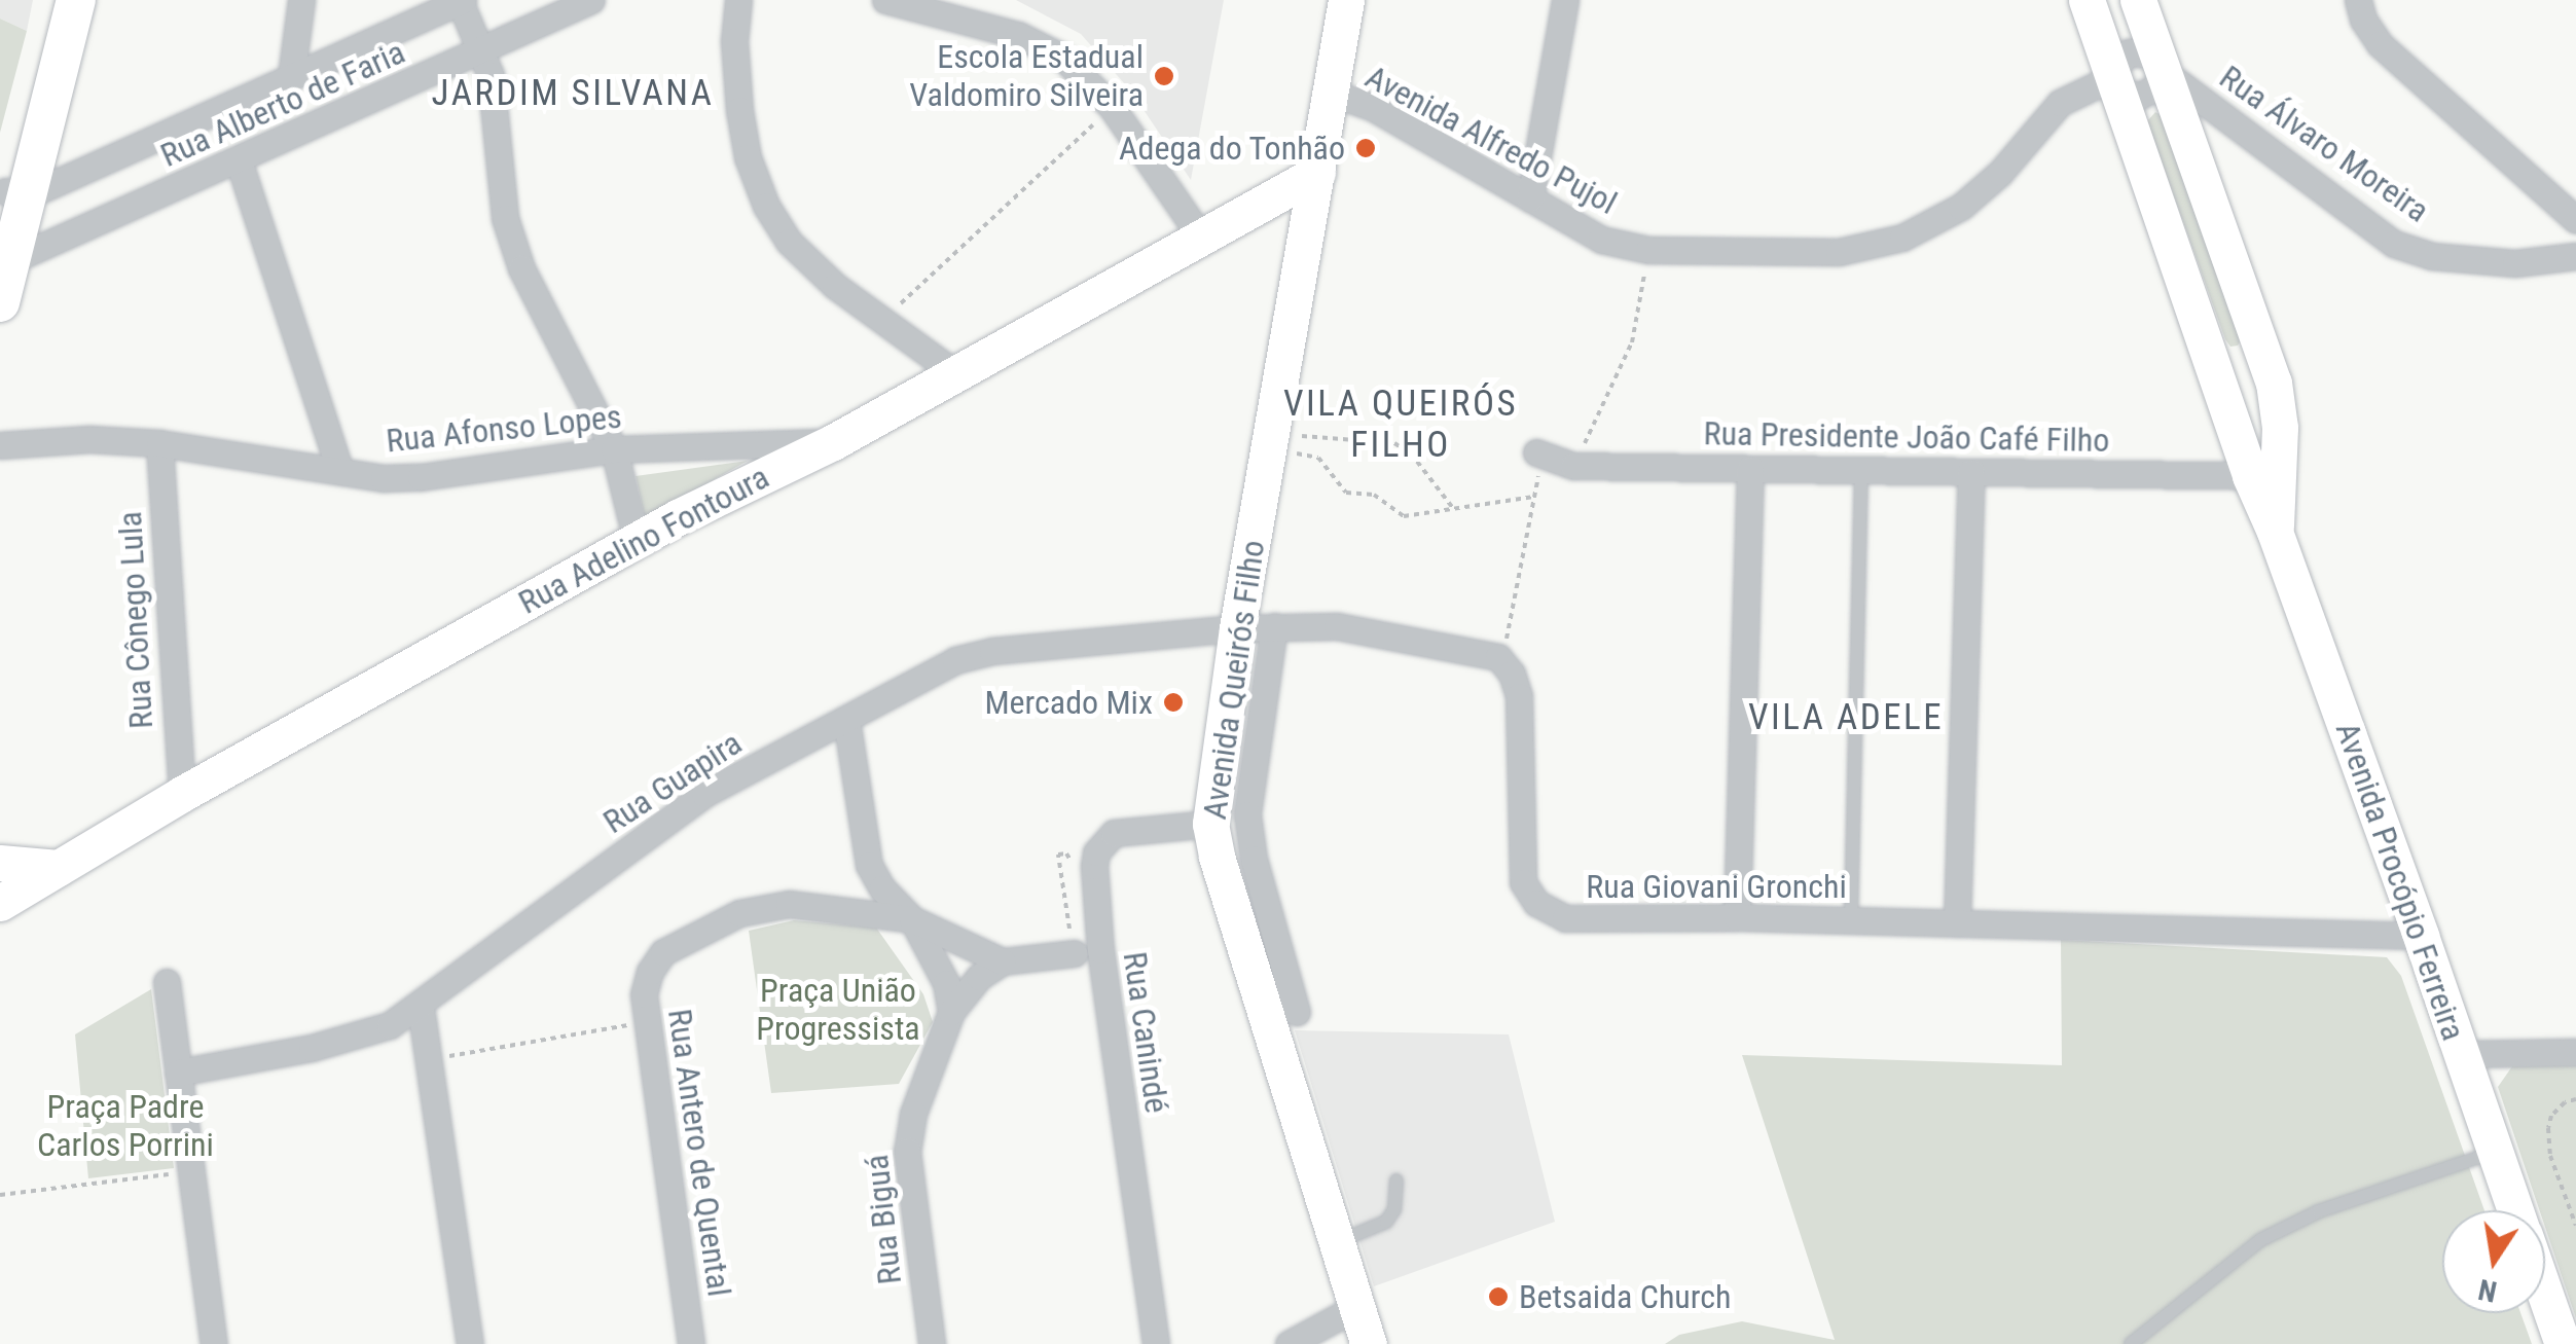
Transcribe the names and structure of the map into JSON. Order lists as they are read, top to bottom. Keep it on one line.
{"streets":{"street":["Rua Alberto de Faria","Avenida Alfredo Pujol","Rua Álvaro Moreira","Rua Afonso Lopes","Rua Presidente João Café Filho","Rua Adelino Fontoura","Rua Cônego Lula","Avenida Queirós Filho","Rua Guapira","Avenida Procópio Ferreira","Rua Giovani Gronchi","Rua Canindé","Rua Antero de Quental","Rua Biguá"]},"crossings":[["Avenida Alfredo Pujol","Avenida Queirós Filho"],["Avenida Alfredo Pujol","Avenida Procópio Ferreira"],["Rua Álvaro Moreira","Avenida Procópio Ferreira"],["Rua Afonso Lopes","Rua Adelino Fontoura"],["Rua Afonso Lopes","Rua Cônego Lula"],["Rua Presidente João Café Filho","Avenida Procópio Ferreira"],["Rua Adelino Fontoura","Rua Cônego Lula"],["Rua Adelino Fontoura","Avenida Queirós Filho"],["Avenida Queirós Filho","Rua Guapira"],["Avenida Queirós Filho","Rua Giovani Gronchi"],["Rua Guapira","Rua Giovani Gronchi"],["Avenida Procópio Ferreira","Rua Giovani Gronchi"]],"districts":["JARDIM SILVANA","VILA QUEIRÓS FILHO","VILA ADELE"],"parks":["Praça União Progressista","Praça Padre Carlos Porrini"],"places":["Escola Estadual Valdomiro Silveira","Adega do Tonhão","Mercado Mix","Betsaida Church"],"north":"bottom"}
